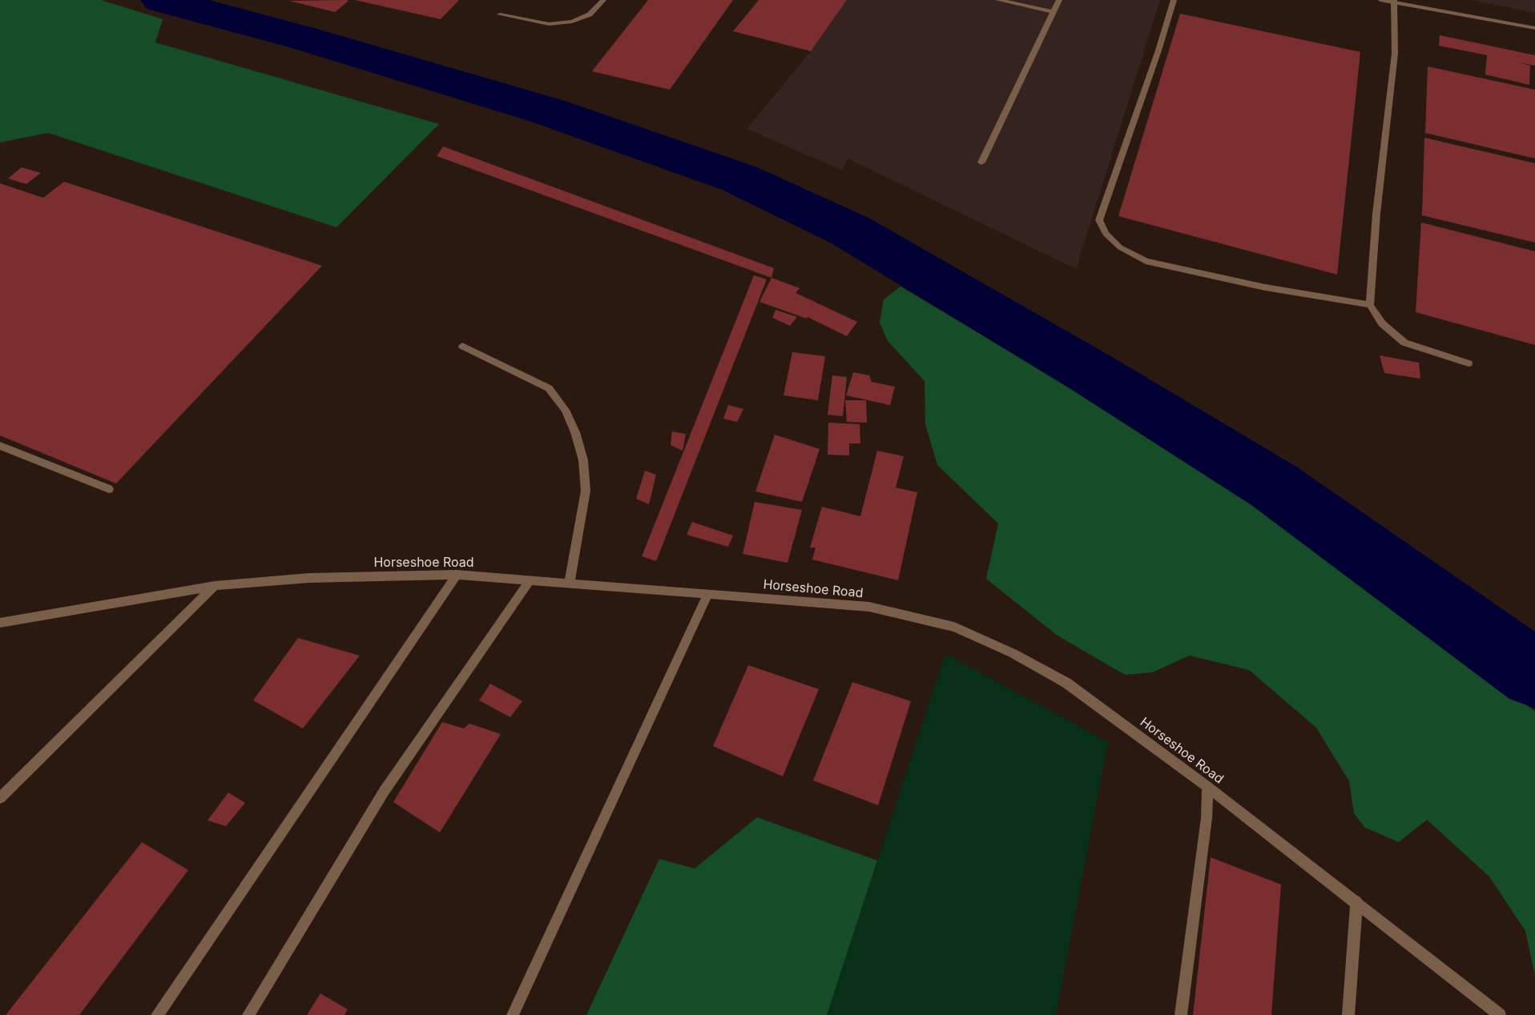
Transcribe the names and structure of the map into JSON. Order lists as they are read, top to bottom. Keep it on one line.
{"streets":{"street":["Horseshoe Road"]}}
